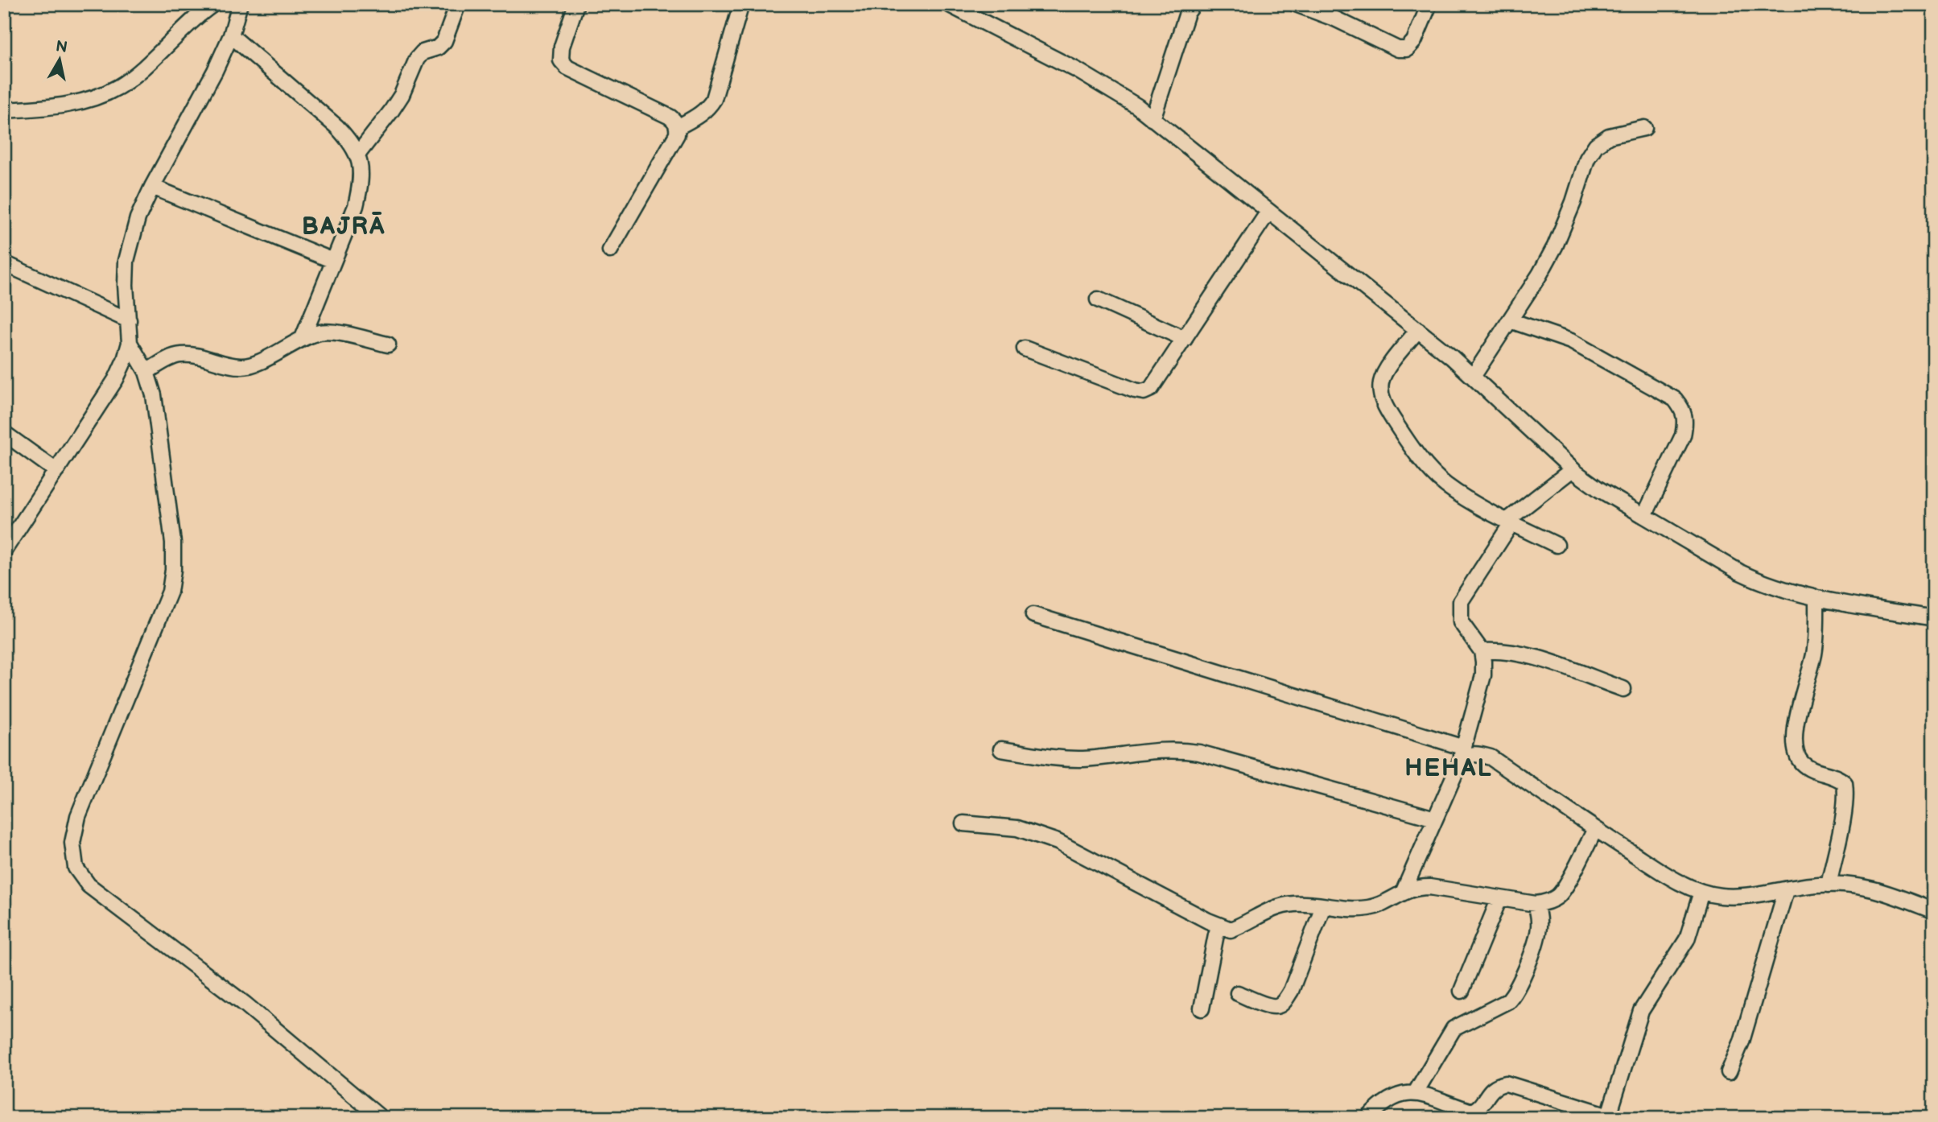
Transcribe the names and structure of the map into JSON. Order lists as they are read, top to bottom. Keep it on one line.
{"districts":["BAJRĀ","HEHAL"],"north":"top"}
